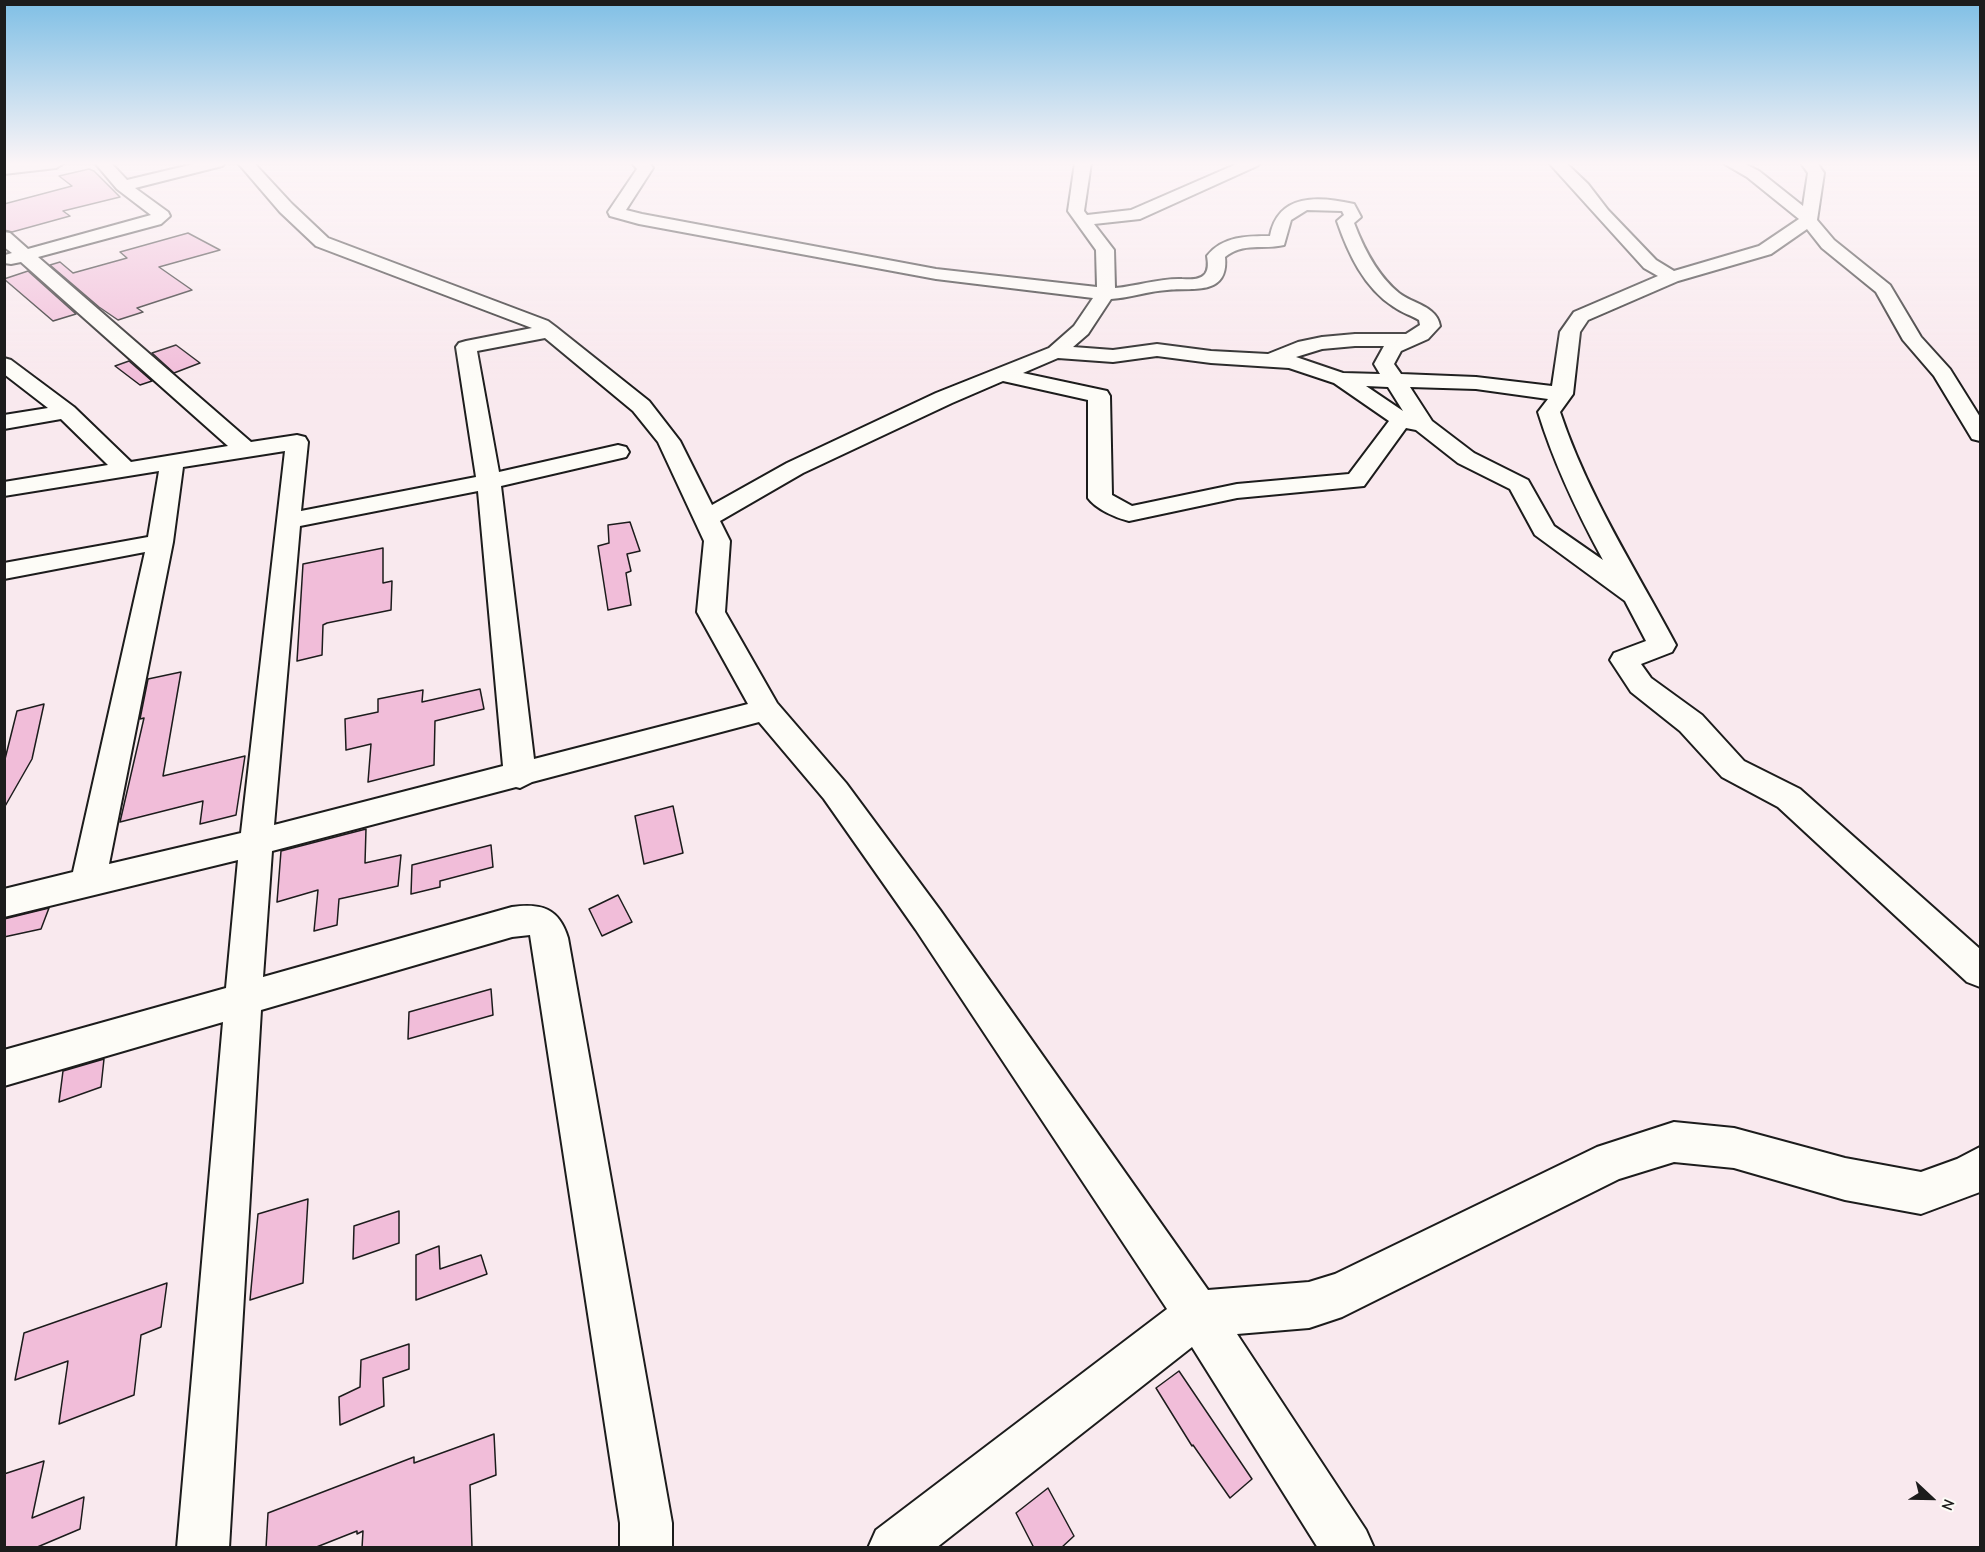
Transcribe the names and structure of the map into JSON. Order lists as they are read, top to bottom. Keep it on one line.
{"north":"right"}
